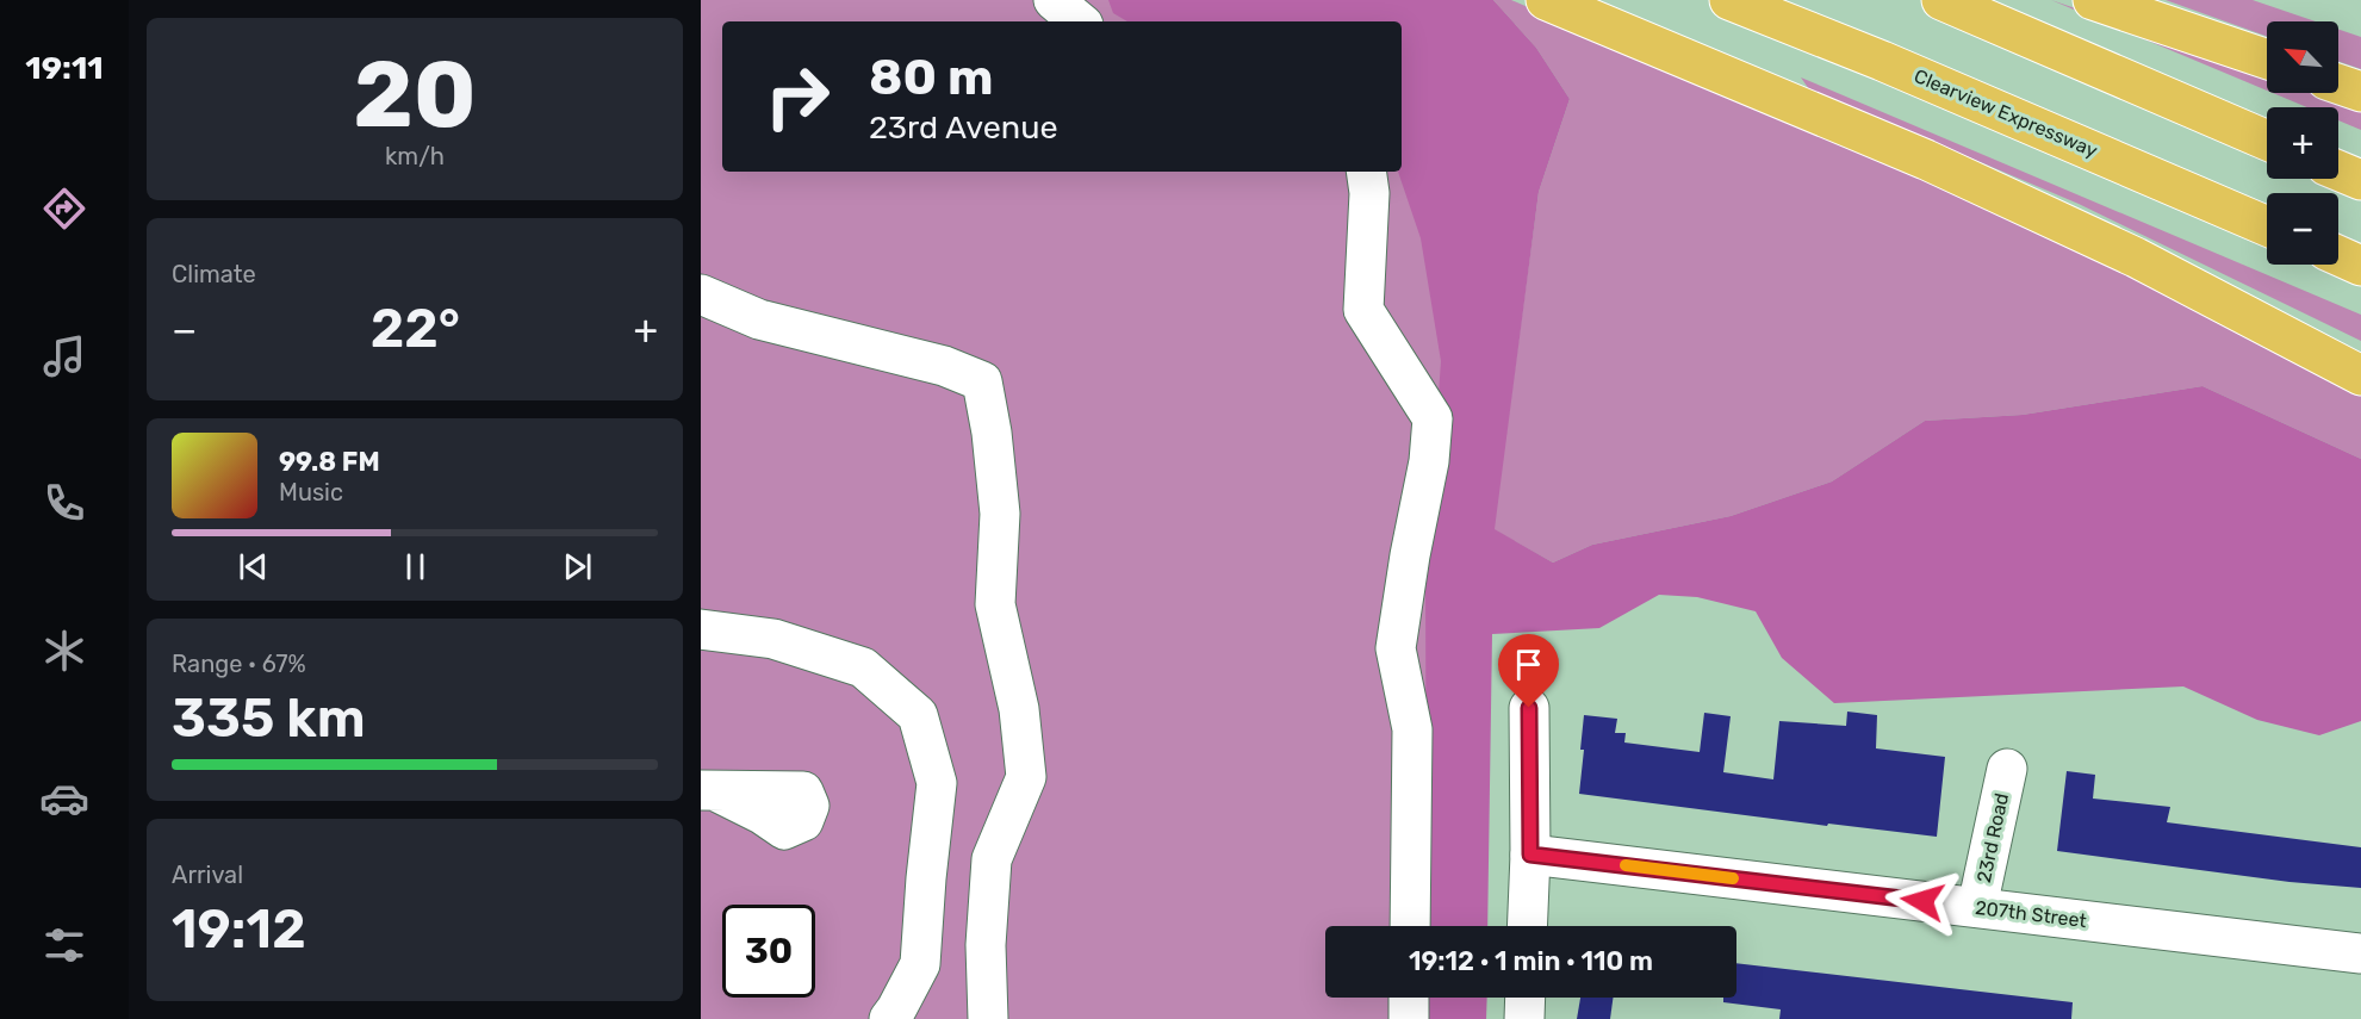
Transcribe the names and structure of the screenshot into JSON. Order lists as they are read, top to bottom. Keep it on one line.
{"streets":{"highway":["Clearview Expressway"],"street":["23rd Road","207th Street"]},"crossings":[["23rd Road","207th Street"]],"north":"top left","page":{"tabs":"19:11","tile":[["20","km/h"],"Climate",["Range · 67%","335 km"],["Arrival","19:12"]],"map_buttons":["+","−"],"turn":["80 m","23rd Avenue"],"heat":["−","22°","+"],"song":["99.8 FM","Music"],"limit":"30","trip":"19:12 · 1 min · 110 m"}}
